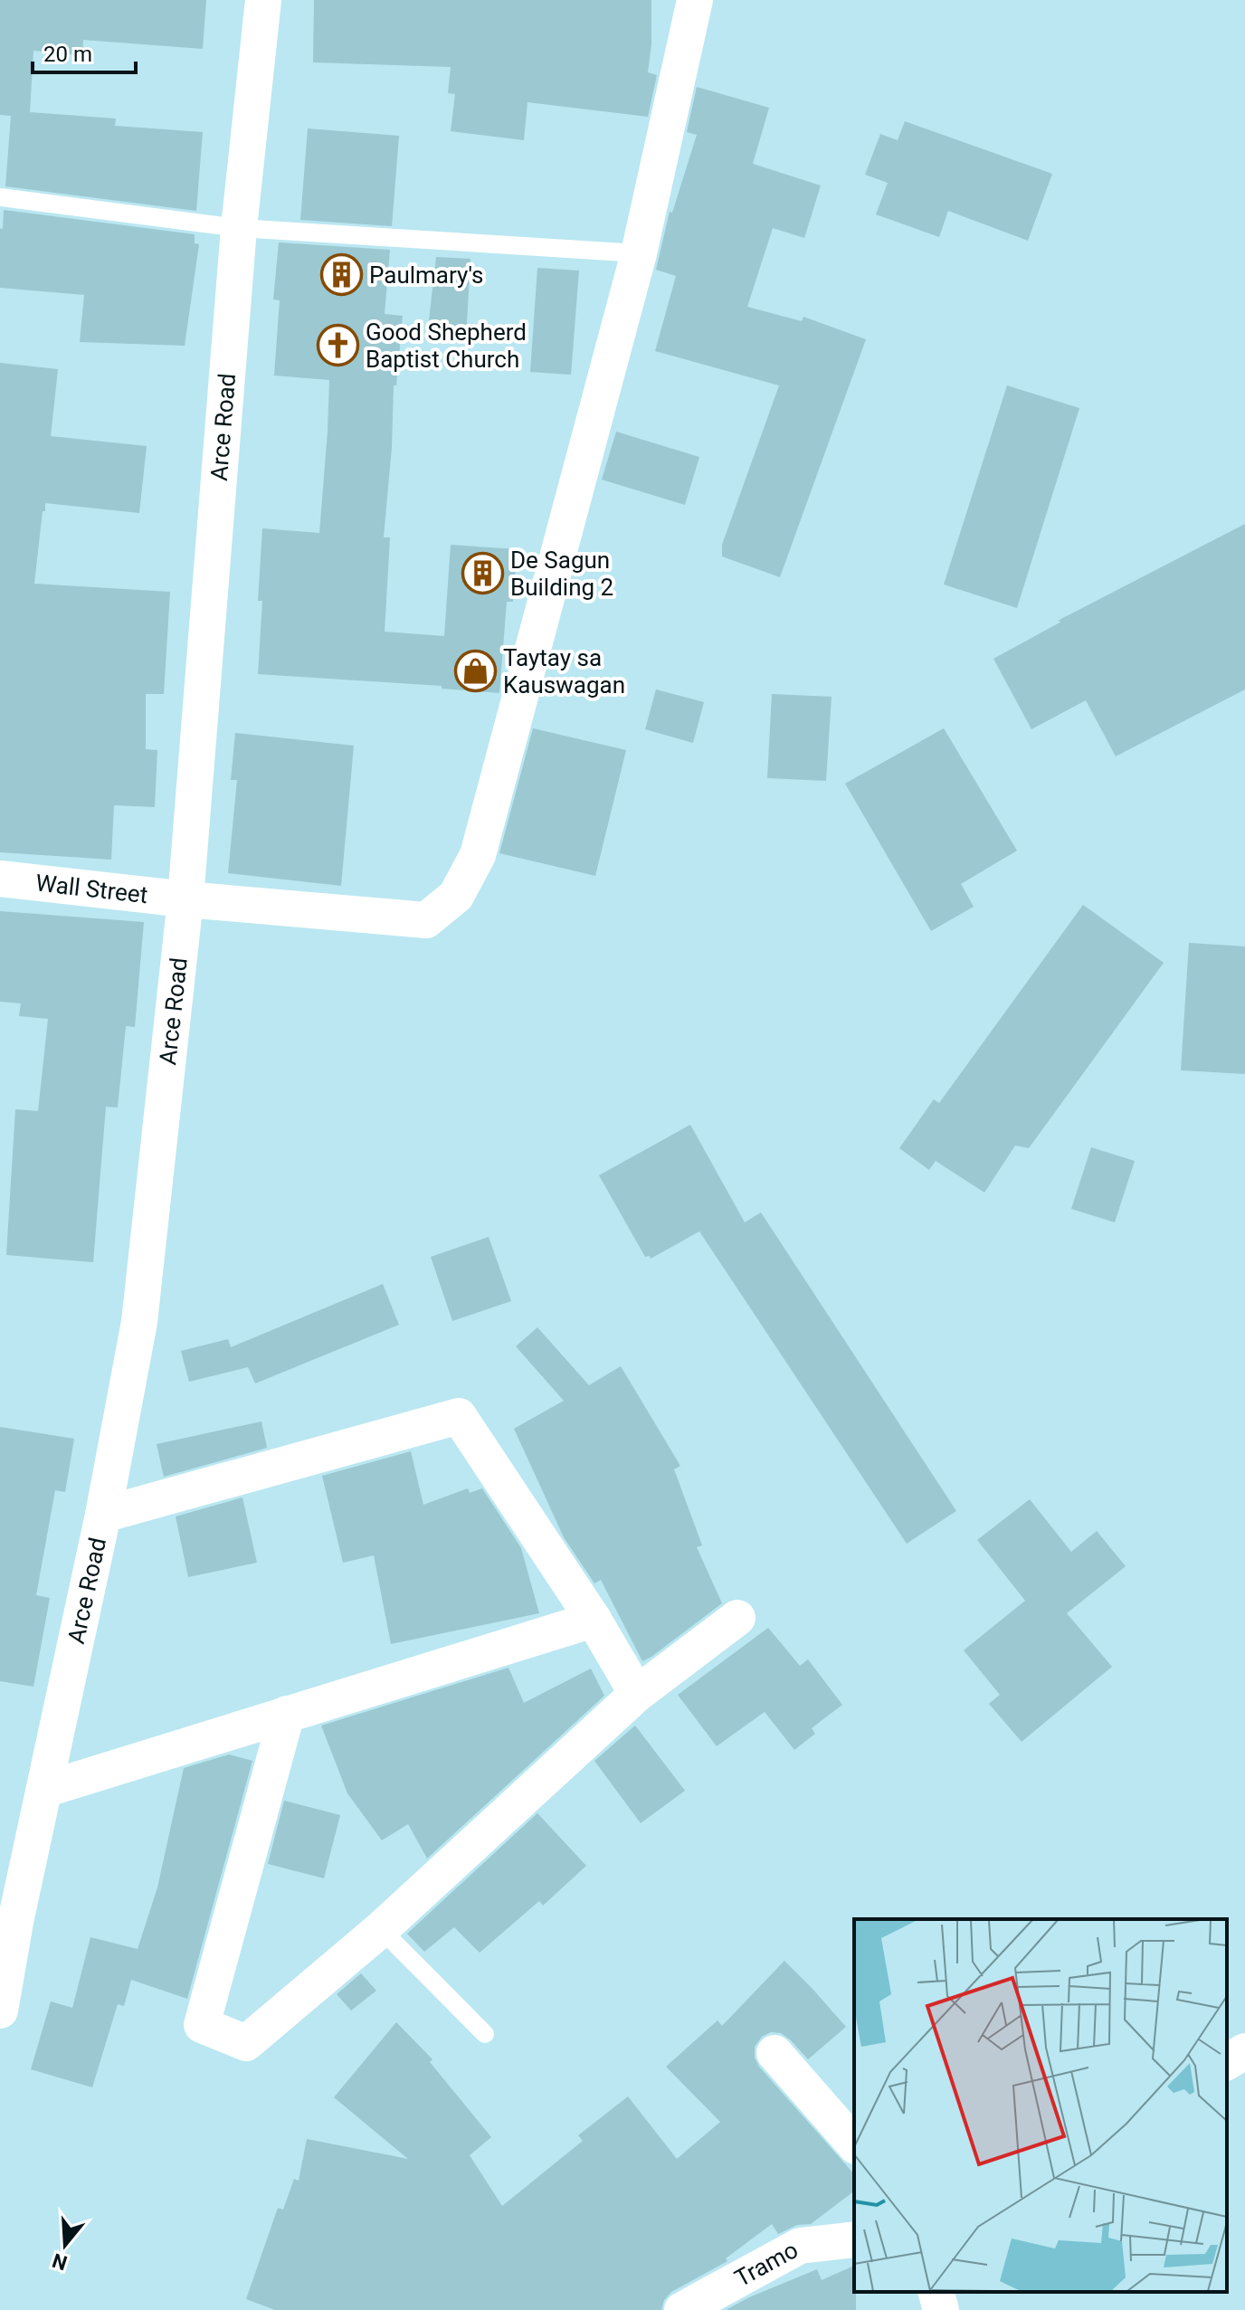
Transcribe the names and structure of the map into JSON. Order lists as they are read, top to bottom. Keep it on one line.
{"streets":{"street":["Arce Road","Wall Street","Tramo"]},"crossings":[["Arce Road","Wall Street"]],"places":{"building":["Paulmary's","De Sagun Building 2"],"church":["Good Shepherd Baptist Church"],"shop":["Taytay sa Kauswagan"]},"scale_bar":"20 m","north":"bottom"}
